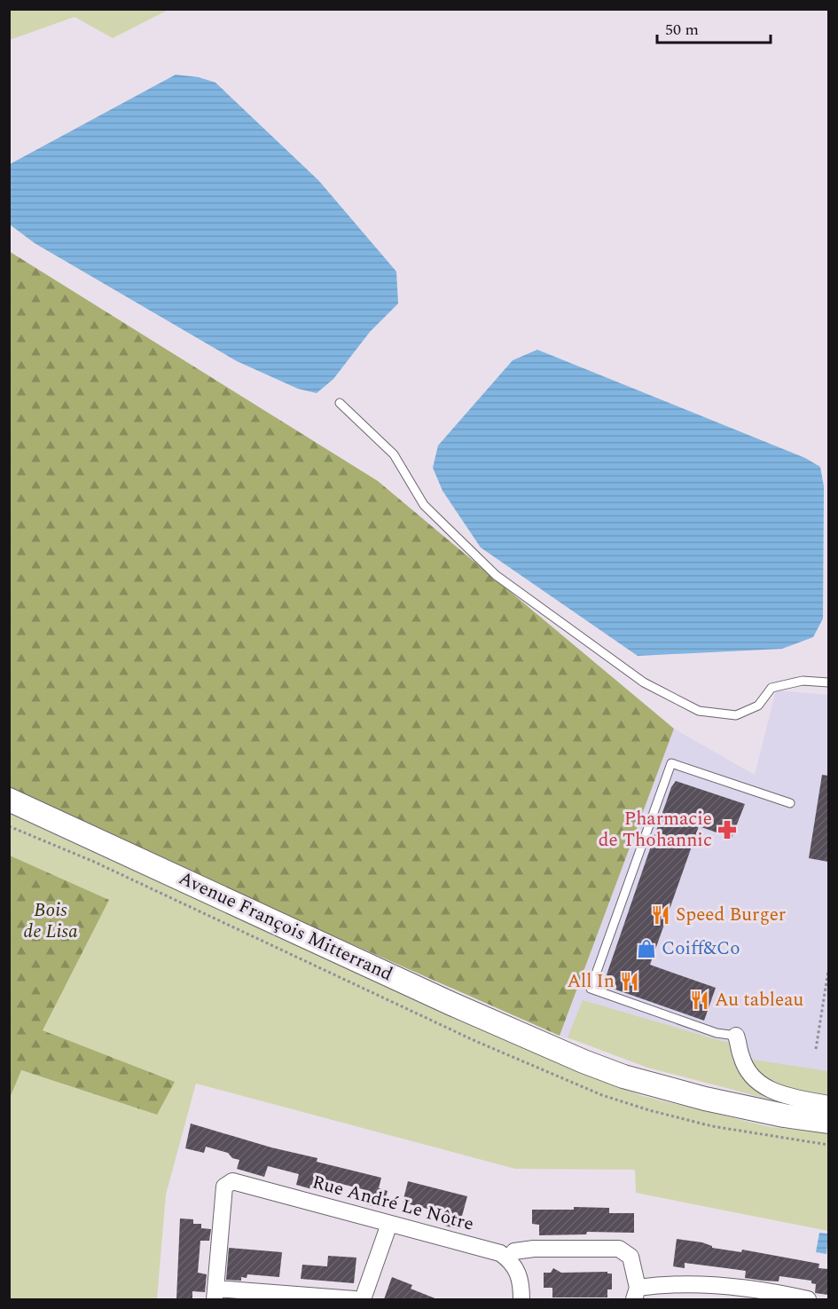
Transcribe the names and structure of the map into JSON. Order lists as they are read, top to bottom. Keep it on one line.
{"streets":{"main road":["Avenue François Mitterrand"],"street":["Rue André Le Nôtre"]},"parks":["Bois de Lisa"],"places":{"pharmacy":["Pharmacie de Thohannic"],"restaurant":["Speed Burger","All In","Au tableau"],"shop":["Coiff&Co"]},"scale_bar":"50 m"}
